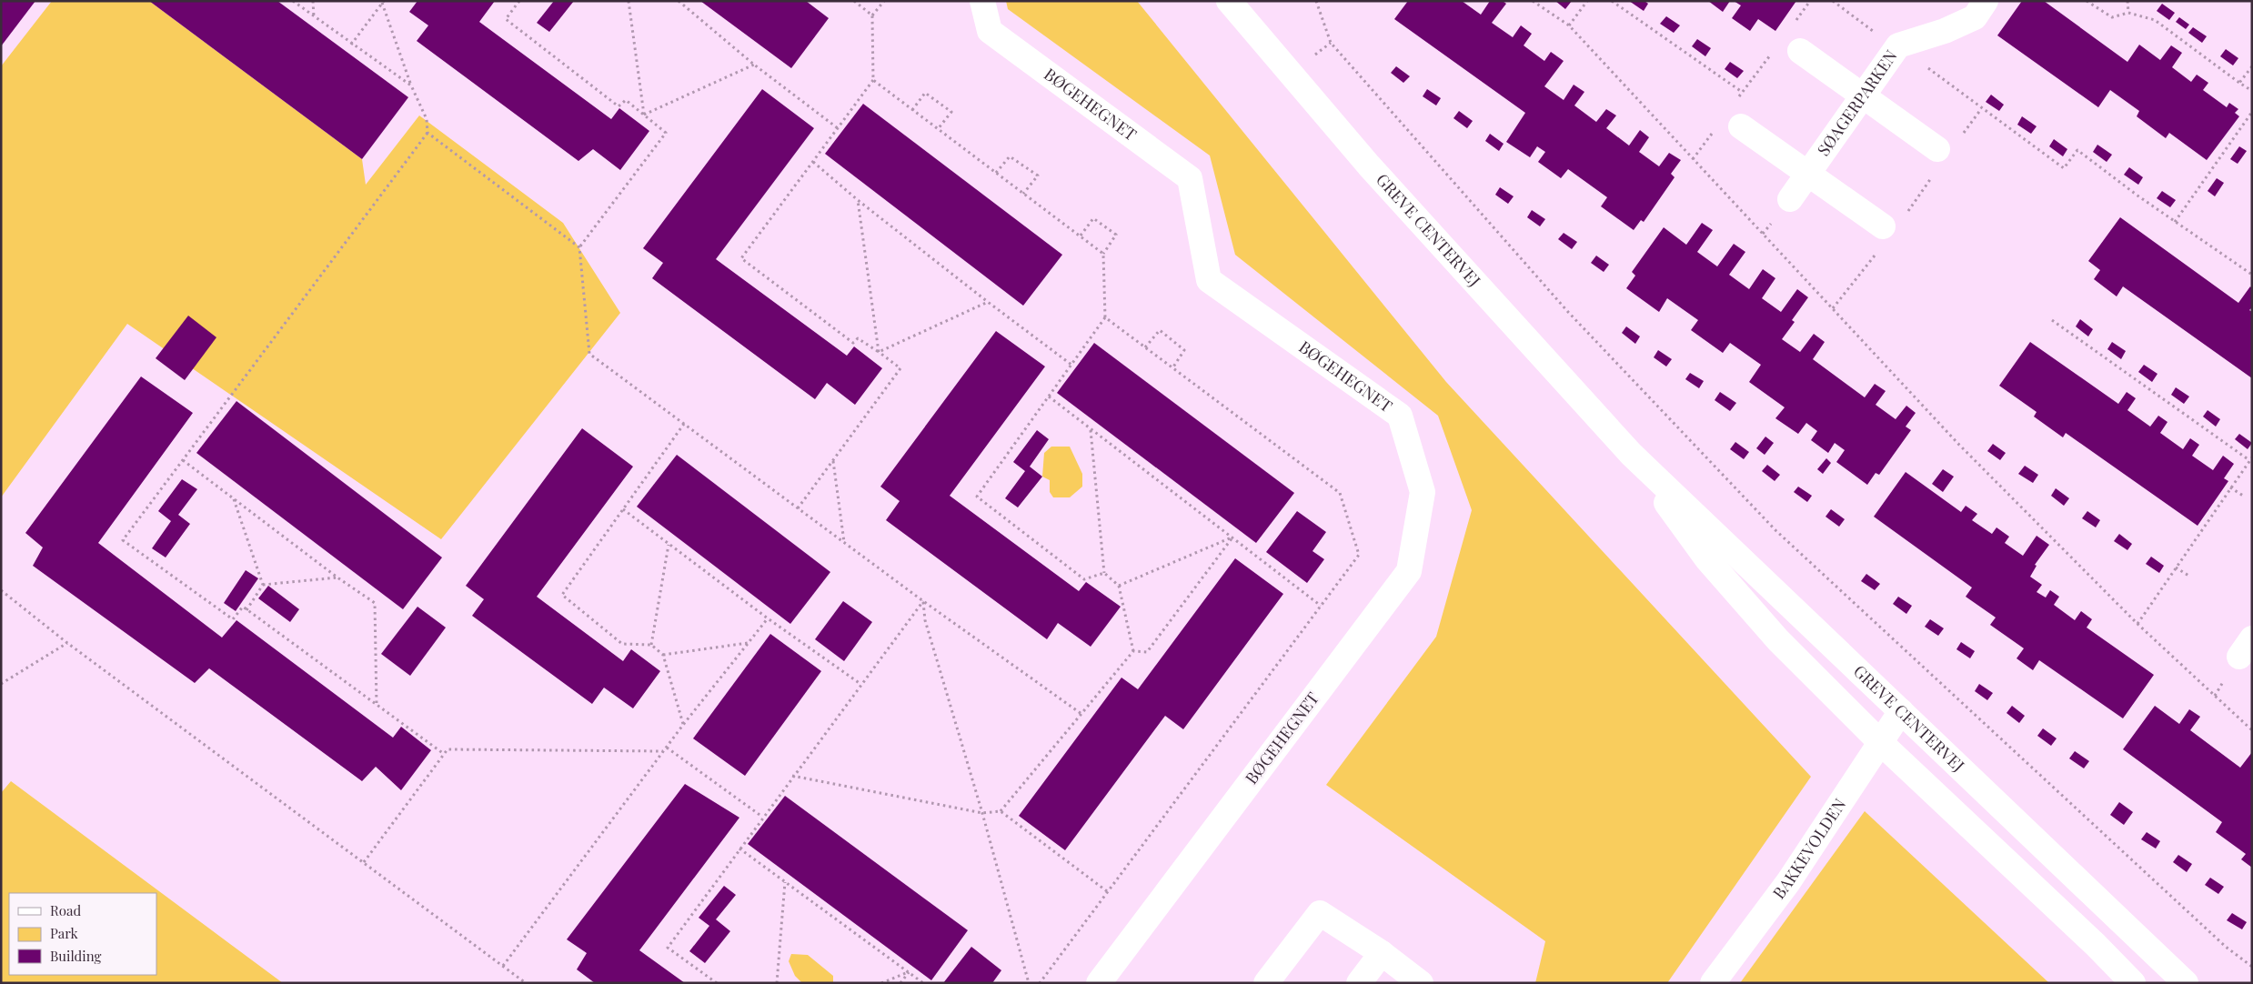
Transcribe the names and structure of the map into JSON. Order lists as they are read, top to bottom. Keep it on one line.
{"streets":{"street":["SØAGERPARKEN","BØGEHEGNET","GREVE CENTERVEJ","BAKKEVOLDEN"]},"crossings":[["GREVE CENTERVEJ","BAKKEVOLDEN"]],"legend":["Road","Park","Building"]}
